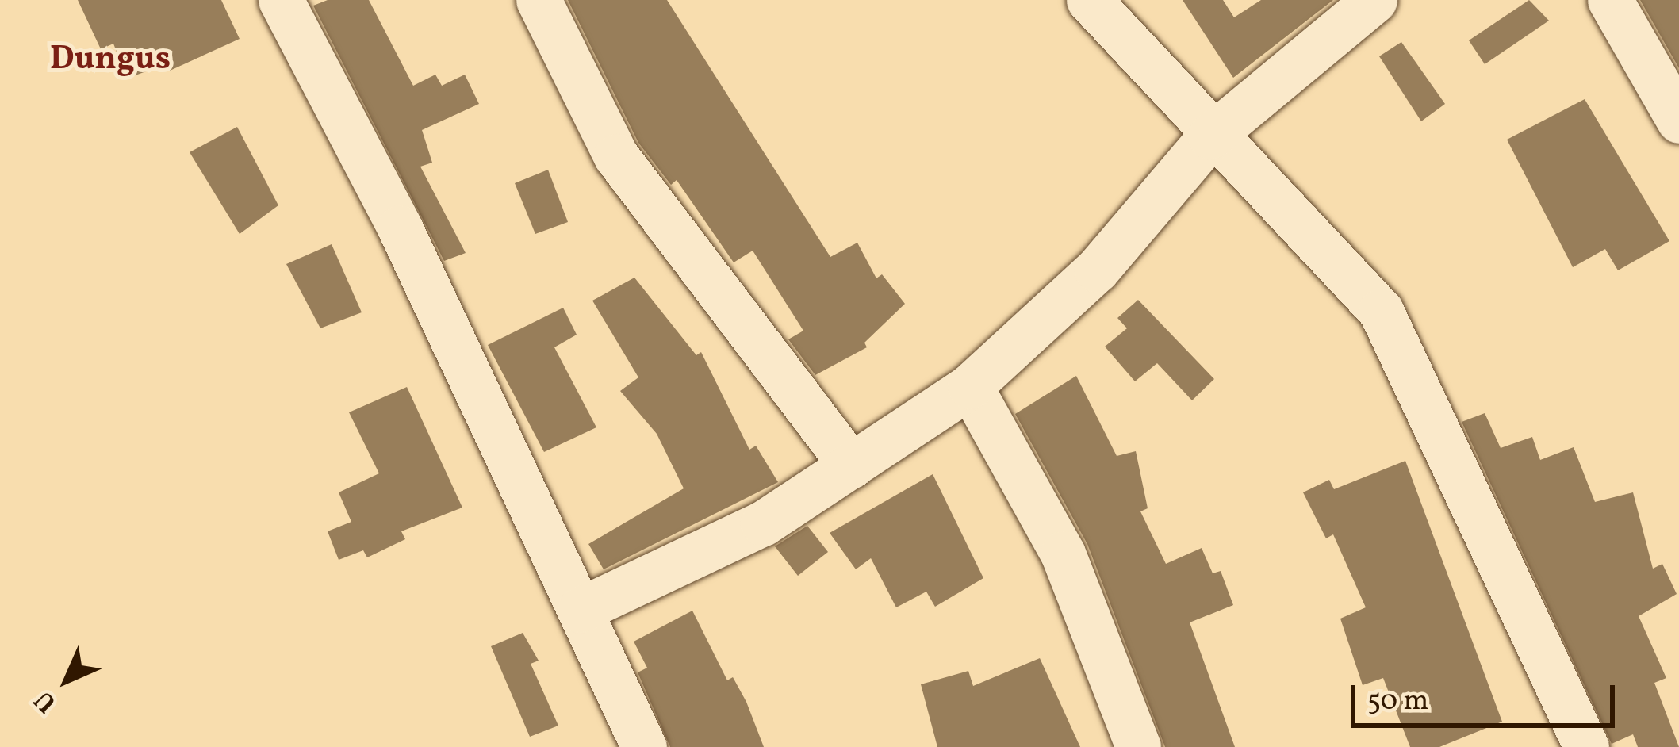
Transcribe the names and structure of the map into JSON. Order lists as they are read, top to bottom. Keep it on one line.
{"districts":["Dungus"],"scale_bar":"50 m","north":"bottom left"}
